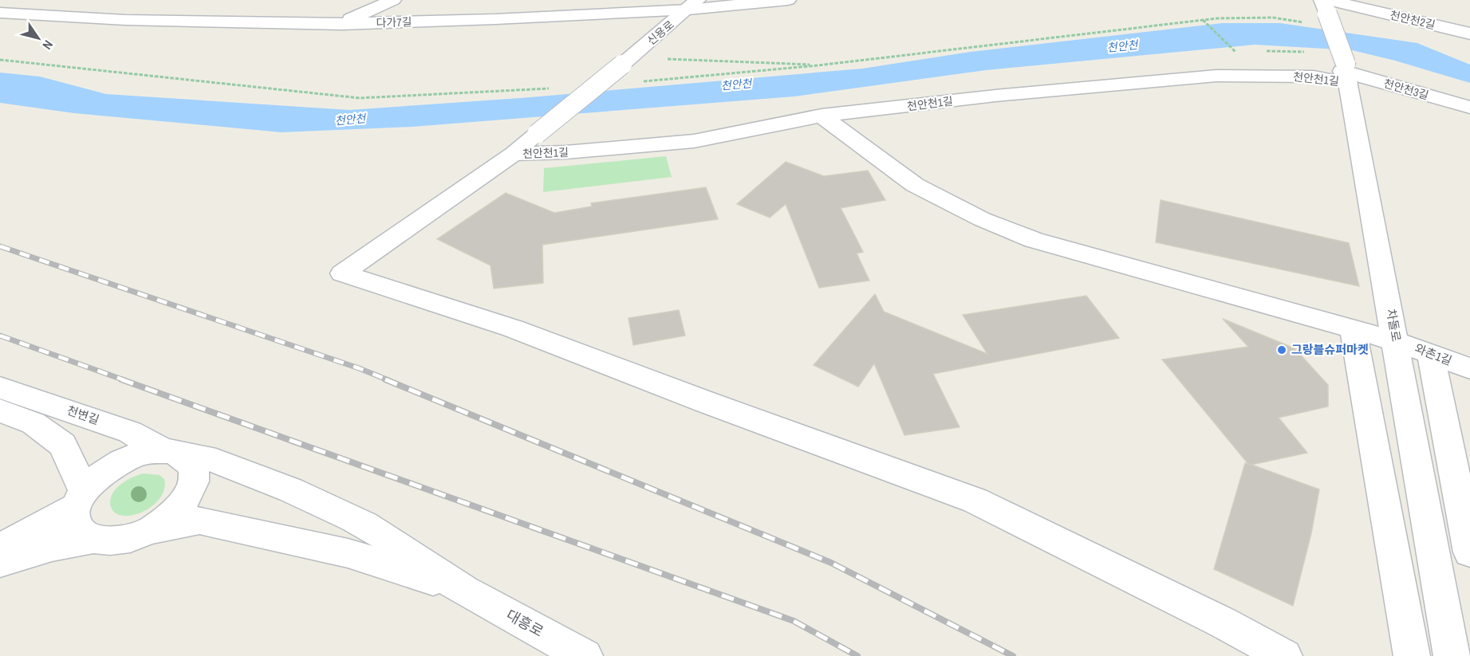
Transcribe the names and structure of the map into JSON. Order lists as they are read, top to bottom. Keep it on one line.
{"streets":{"street":["천안천2길","다가7길","신용로","천안천1길","천안천3길","차돌로","와촌1길","천변길","대흥로"]},"crossings":[["천안천2길","차돌로"],["다가7길","신용로"],["신용로","천안천1길"],["천안천1길","천안천3길"],["천안천1길","차돌로"],["천안천1길","와촌1길"],["천안천3길","차돌로"],["차돌로","와촌1길"]],"water":["천안천"],"places":["그랑블슈퍼마켓"],"north":"bottom right"}
